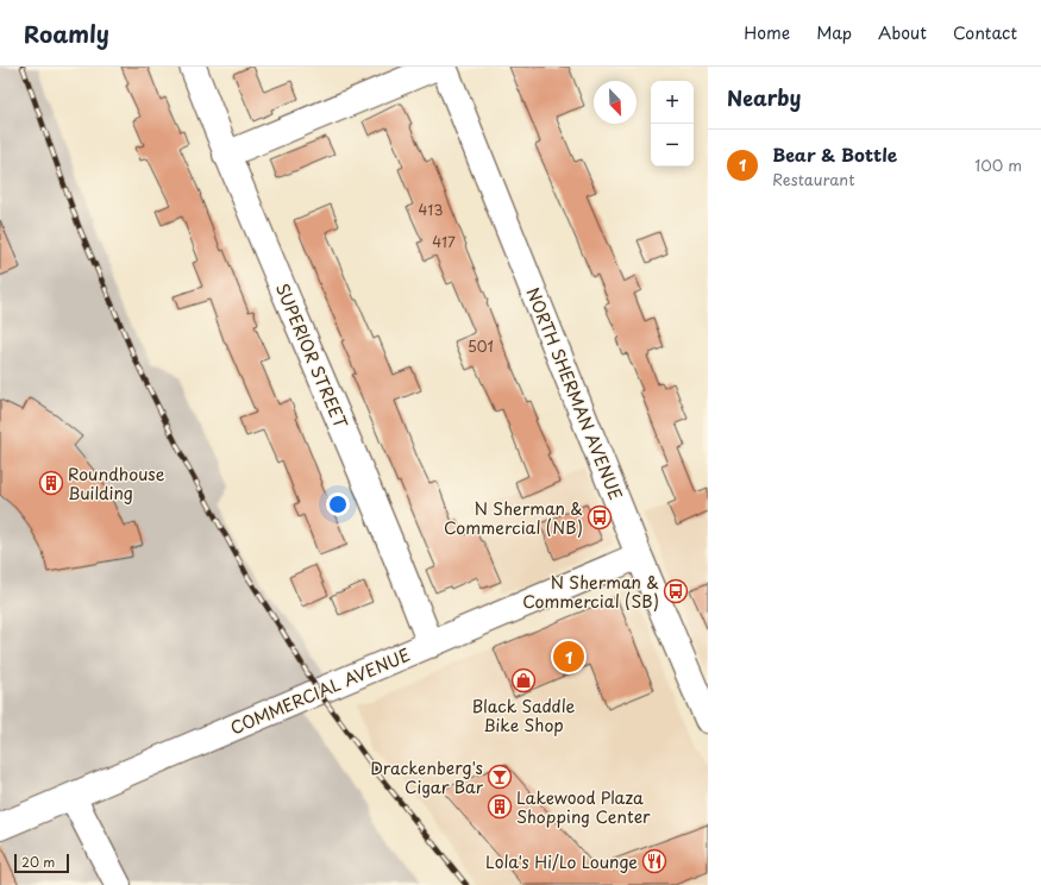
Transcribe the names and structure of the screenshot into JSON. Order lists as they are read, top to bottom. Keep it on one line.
{"streets":{"street":["SUPERIOR STREET","NORTH SHERMAN AVENUE","COMMERCIAL AVENUE"]},"crossings":[["SUPERIOR STREET","COMMERCIAL AVENUE"],["NORTH SHERMAN AVENUE","COMMERCIAL AVENUE"]],"places":{"building":["Roundhouse Building","Lakewood Plaza Shopping Center"],"bus stop":["N Sherman & Commercial (NB)","N Sherman & Commercial (SB)"],"shop":["Black Saddle Bike Shop"],"bar":["Drackenberg's Cigar Bar"],"restaurant":["Lola's Hi/Lo Lounge"]},"house_numbers":["413","417","501"],"scale_bar":"20 m","north":"bottom right","page":{"header":"Roamly","nav":["Home","Map","About","Contact"],"heading":"Nearby","map_buttons":["+","−"],"list":[{"mark":"1","name":"Bear & Bottle","note":"Restaurant","value":"100 m"}],"pins":"1","scale":"20 m"}}
